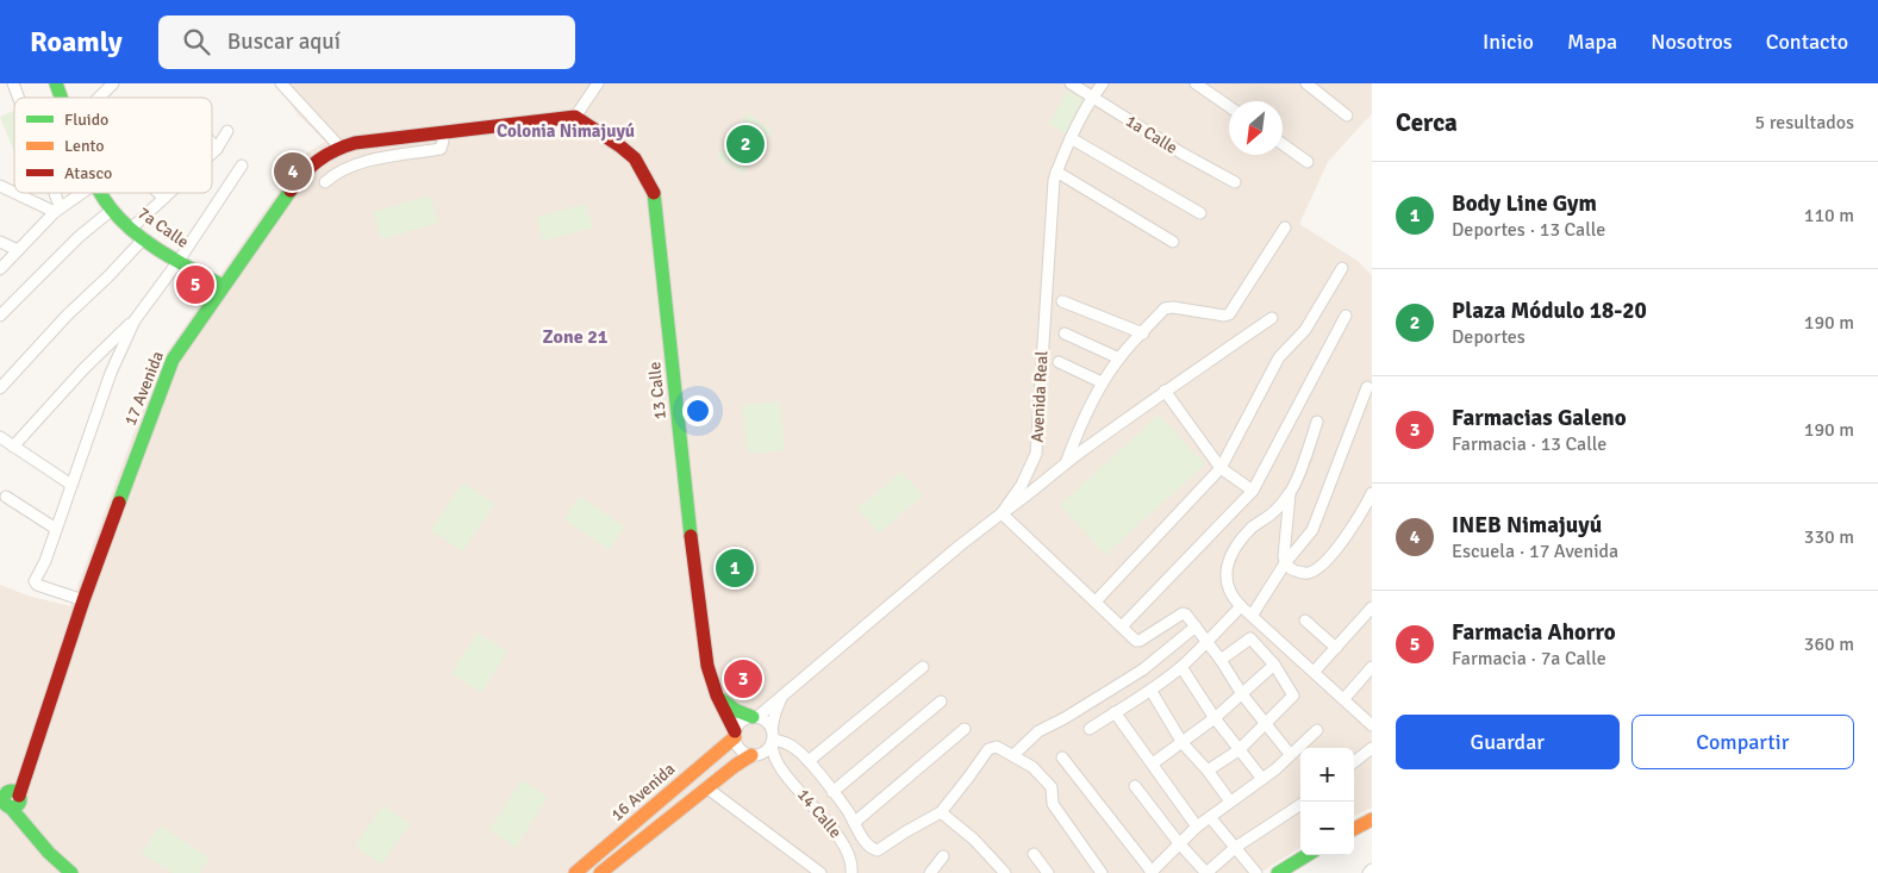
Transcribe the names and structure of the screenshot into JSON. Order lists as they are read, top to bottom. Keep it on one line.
{"streets":{"street":["1a Calle","7a Calle","17 Avenida","13 Calle","Avenida Real","16 Avenida","14 Calle"]},"crossings":[["1a Calle","Avenida Real"],["7a Calle","17 Avenida"],["17 Avenida","13 Calle"],["13 Calle","Avenida Real"],["13 Calle","16 Avenida"],["13 Calle","14 Calle"],["Avenida Real","16 Avenida"],["Avenida Real","14 Calle"],["16 Avenida","14 Calle"]],"districts":["Colonia Nimajuyú","Zone 21"],"legend":["Fluido","Lento","Atasco"],"north":"bottom left","page":{"header":"Roamly","search":"Buscar aquí","nav":["Inicio","Mapa","Nosotros","Contacto"],"heading":["Cerca","5 resultados"],"pins":["2","4","5","1","3"],"list":[{"mark":"1","name":"Body Line Gym","note":"Deportes · 13 Calle","value":"110 m"},{"mark":"2","name":"Plaza Módulo 18-20","note":"Deportes","value":"190 m"},{"mark":"3","name":"Farmacias Galeno","note":"Farmacia · 13 Calle","value":"190 m"},{"mark":"4","name":"INEB Nimajuyú","note":"Escuela · 17 Avenida","value":"330 m"},{"mark":"5","name":"Farmacia Ahorro","note":"Farmacia · 7a Calle","value":"360 m"}],"buttons":["Guardar","Compartir"],"map_buttons":["+","−"]}}
